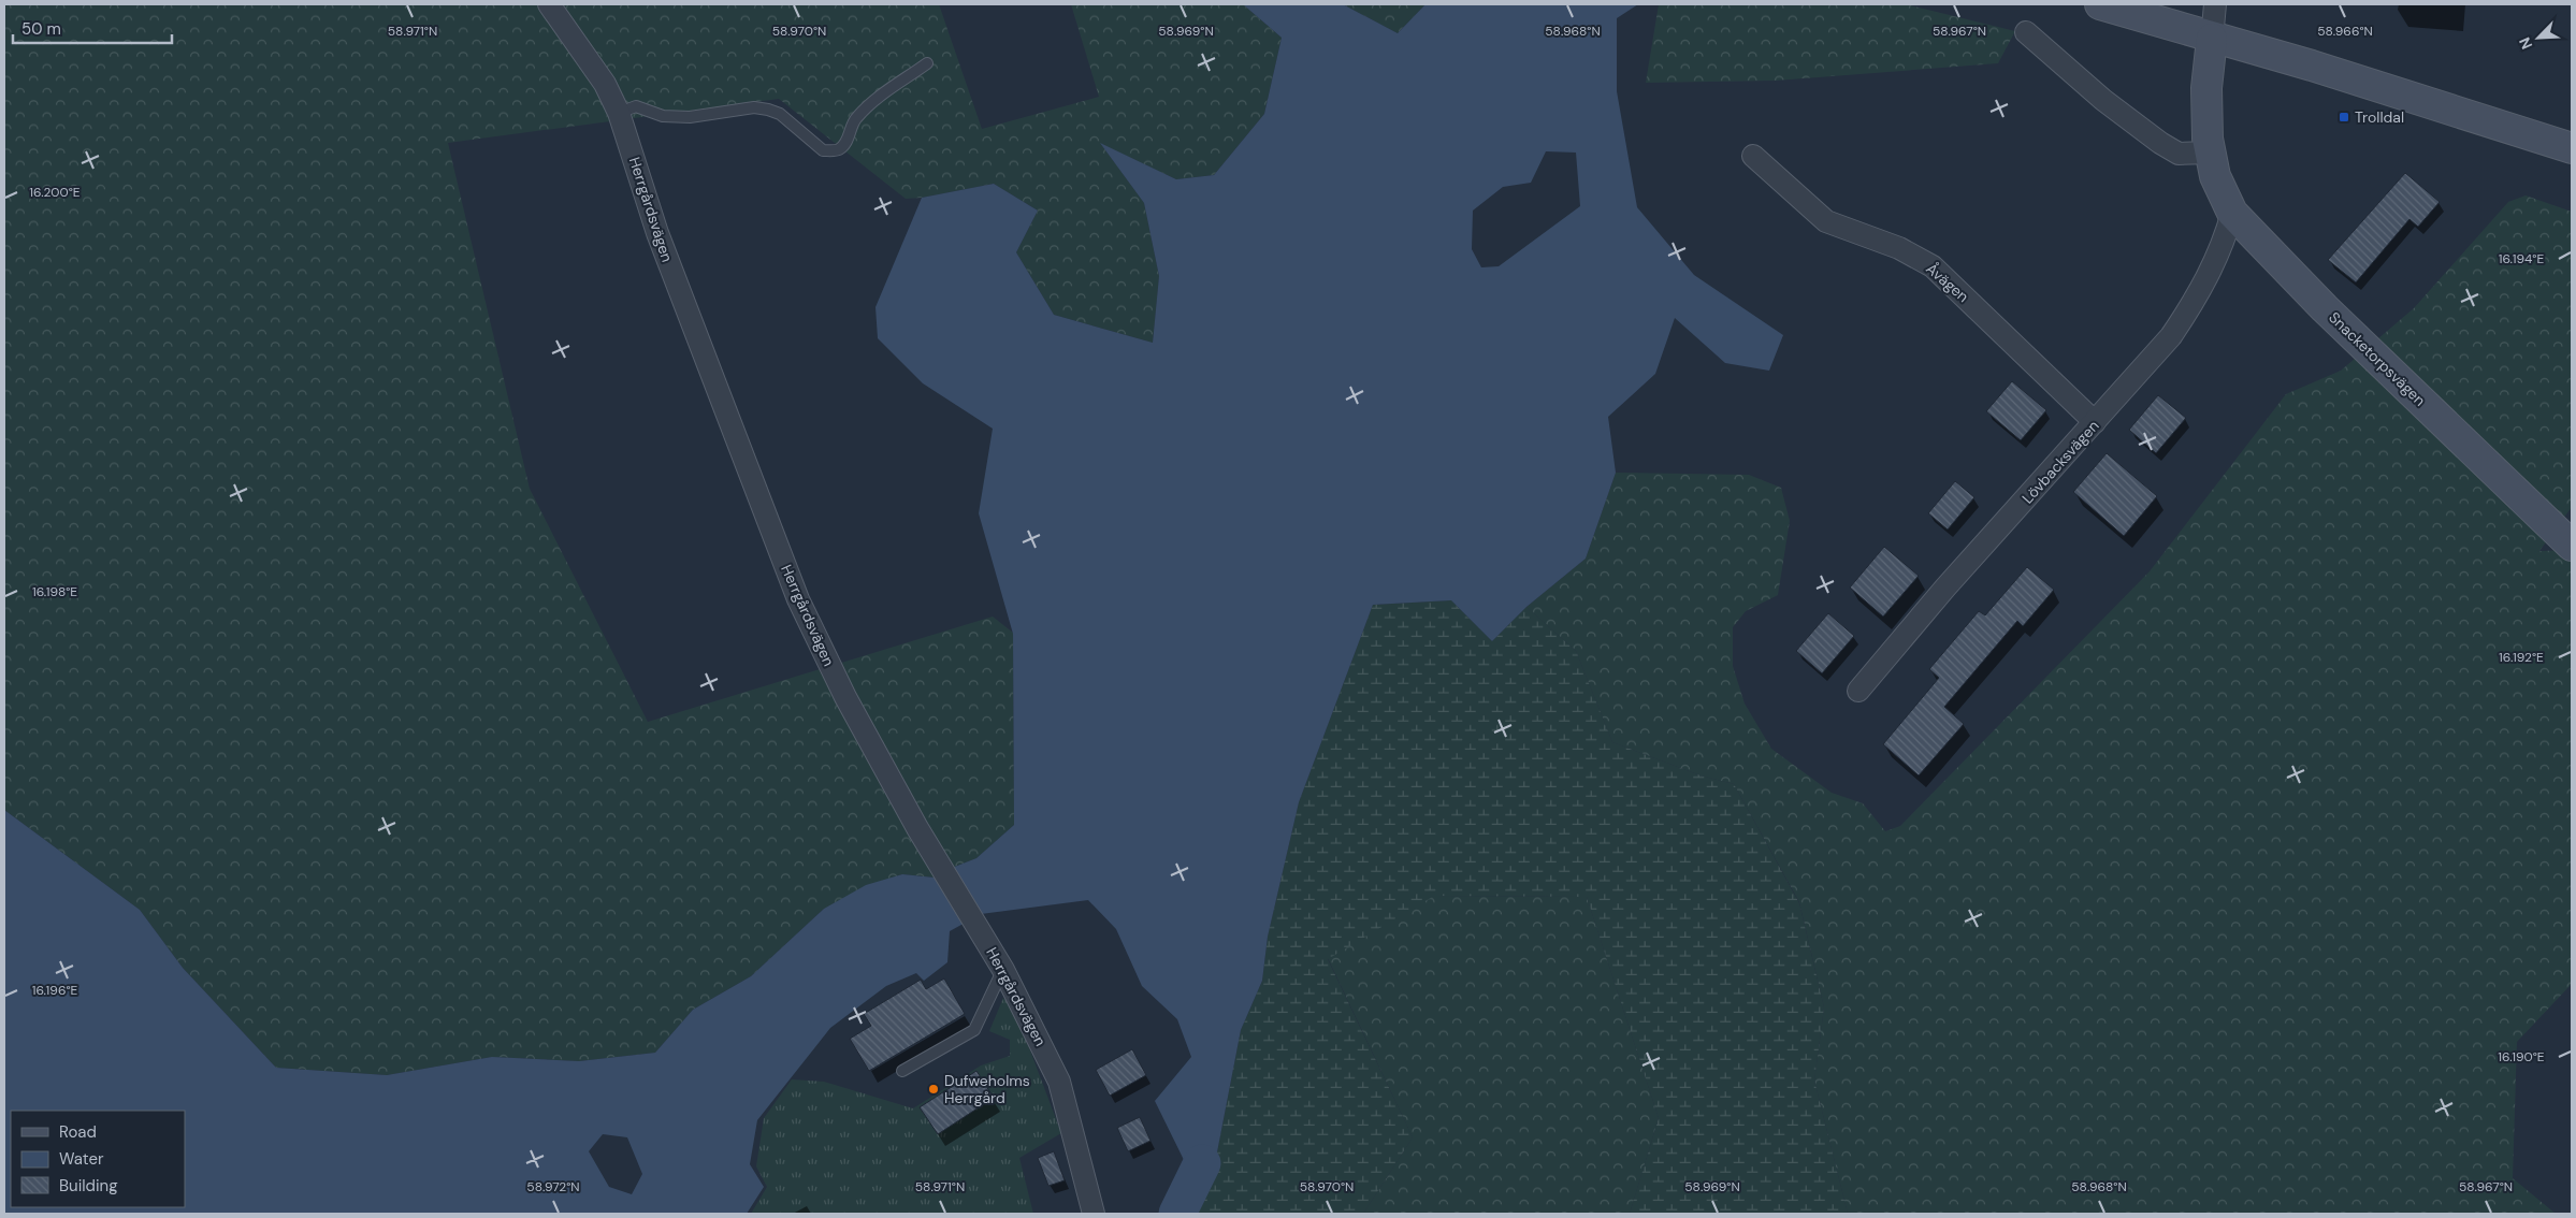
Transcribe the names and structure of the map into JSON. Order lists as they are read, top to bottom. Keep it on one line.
{"streets":{"street":["Herrgårdsvägen","Åvägen","Snacketorpsvägen","Lövbacksvägen"]},"crossings":[["Åvägen","Lövbacksvägen"],["Snacketorpsvägen","Lövbacksvägen"]],"places":{"transit":["Trolldal"],"other":["Dufweholms Herrgård"]},"legend":["Road","Water","Building"],"scale_bar":"50 m","north":"bottom left","coordinates":["58.971°N","58.970°N","58.969°N","58.968°N","58.967°N","58.966°N","16.200°E","16.194°E","16.198°E","16.192°E","16.196°E","16.190°E","58.972°N"]}
